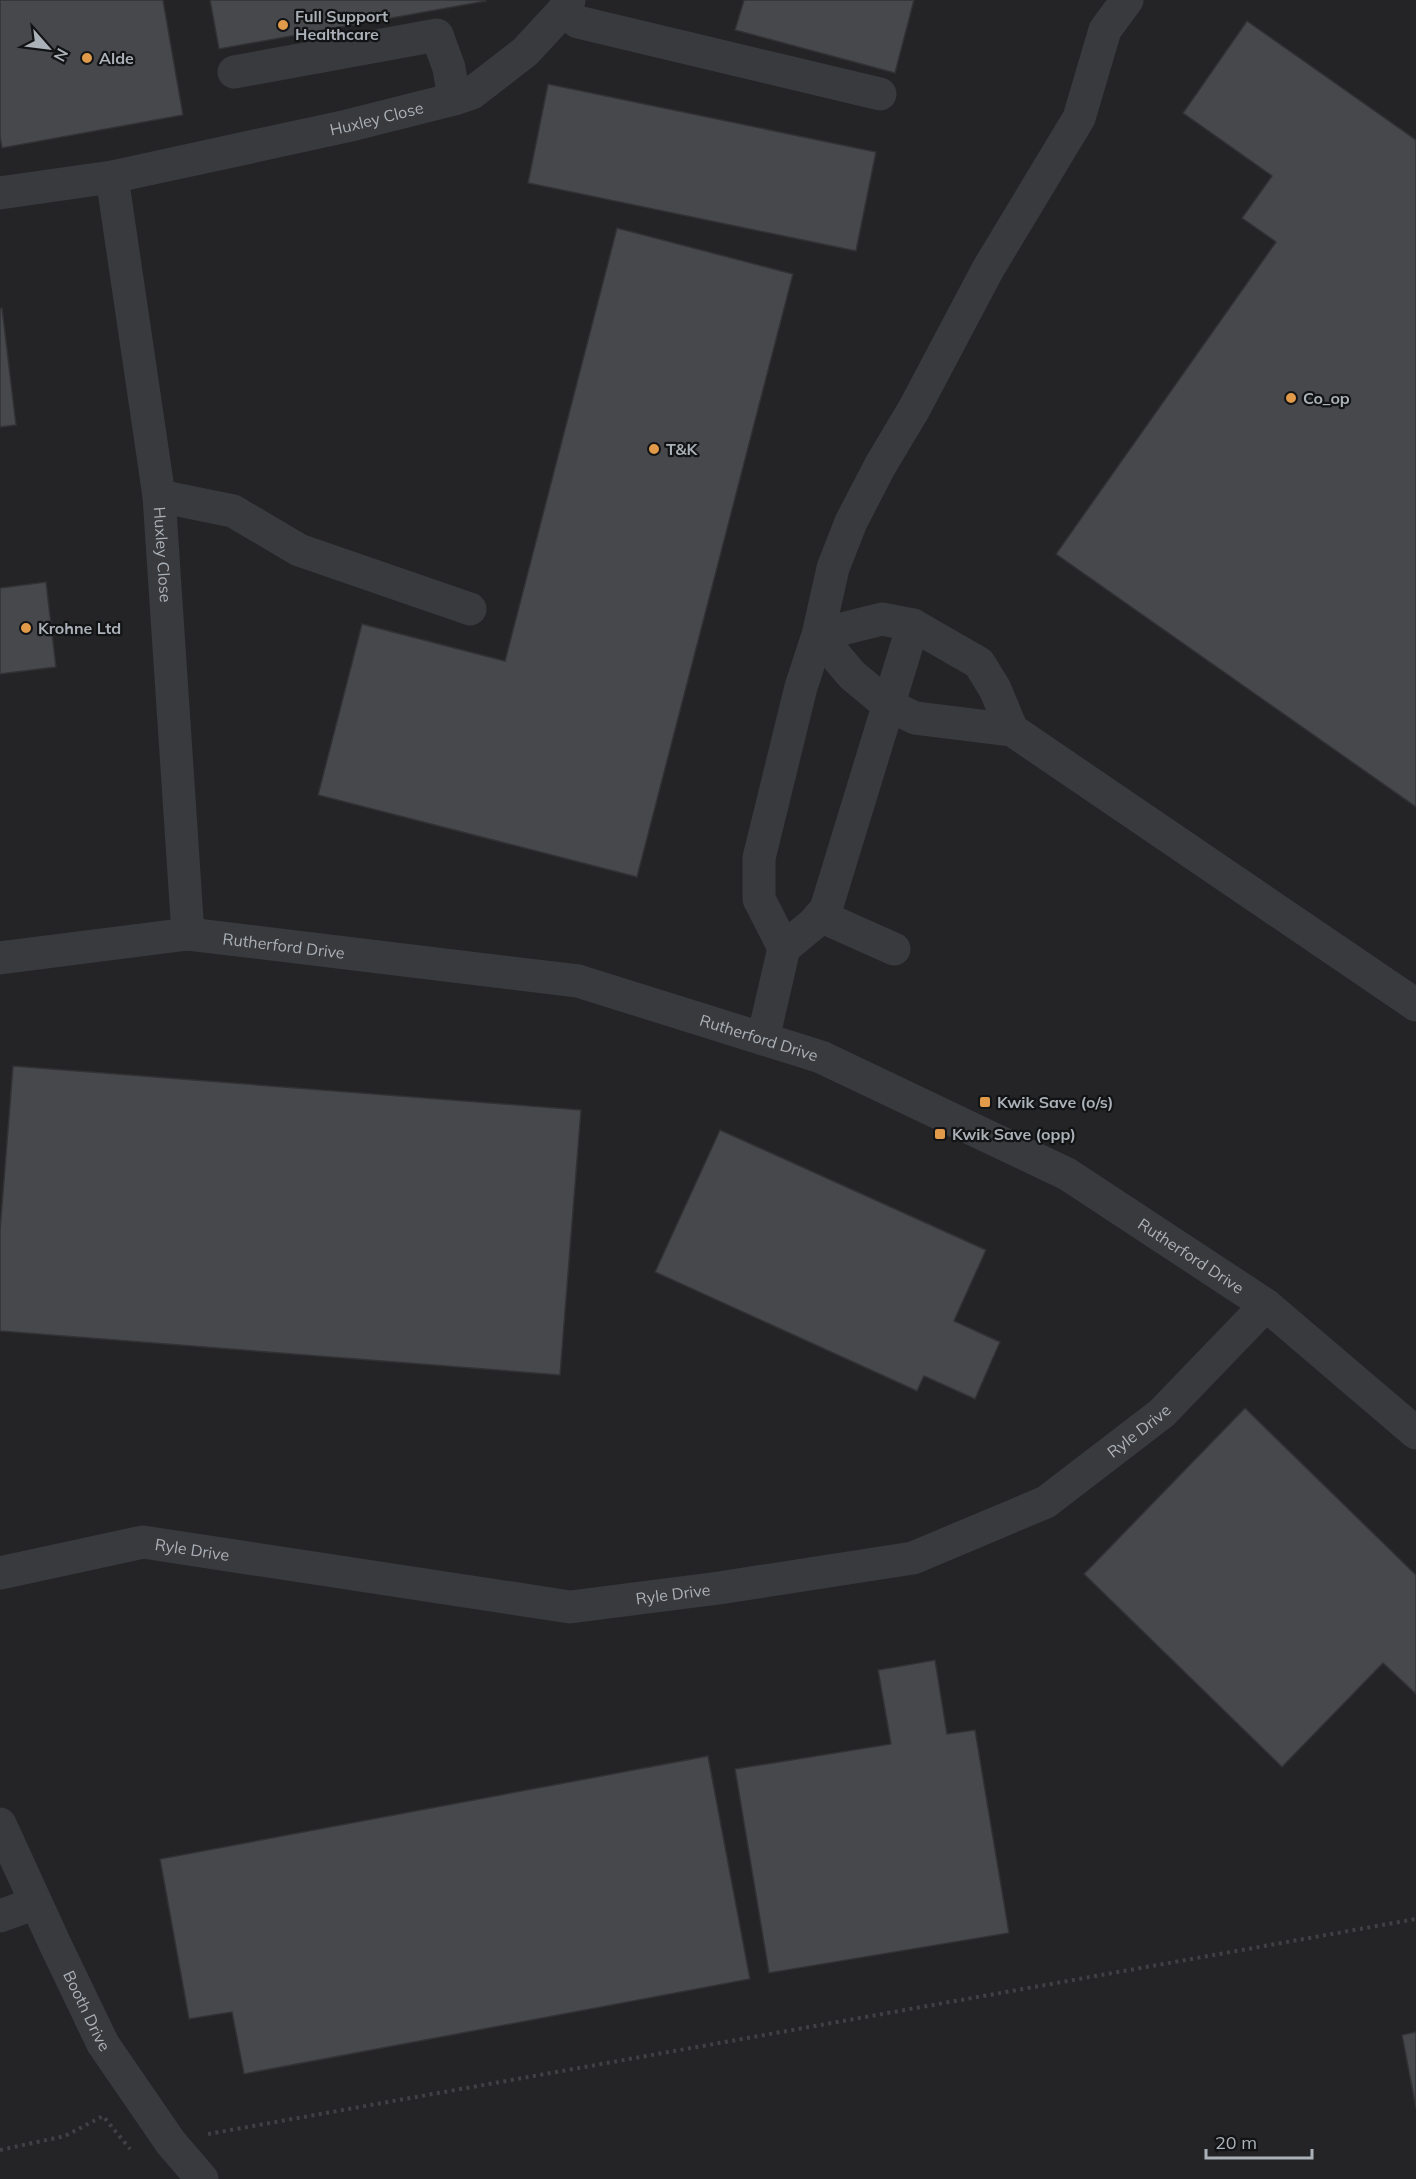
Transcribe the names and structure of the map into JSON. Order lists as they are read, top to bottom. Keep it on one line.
{"streets":{"street":["Huxley Close","Rutherford Drive","Ryle Drive","Booth Drive"]},"crossings":[["Huxley Close","Rutherford Drive"],["Rutherford Drive","Ryle Drive"]],"places":{"other":["Full Support Healthcare","Alde","Co_op","T&K","Krohne Ltd"],"transit":["Kwik Save (o/s)","Kwik Save (opp)"]},"scale_bar":"20 m","north":"bottom right"}
